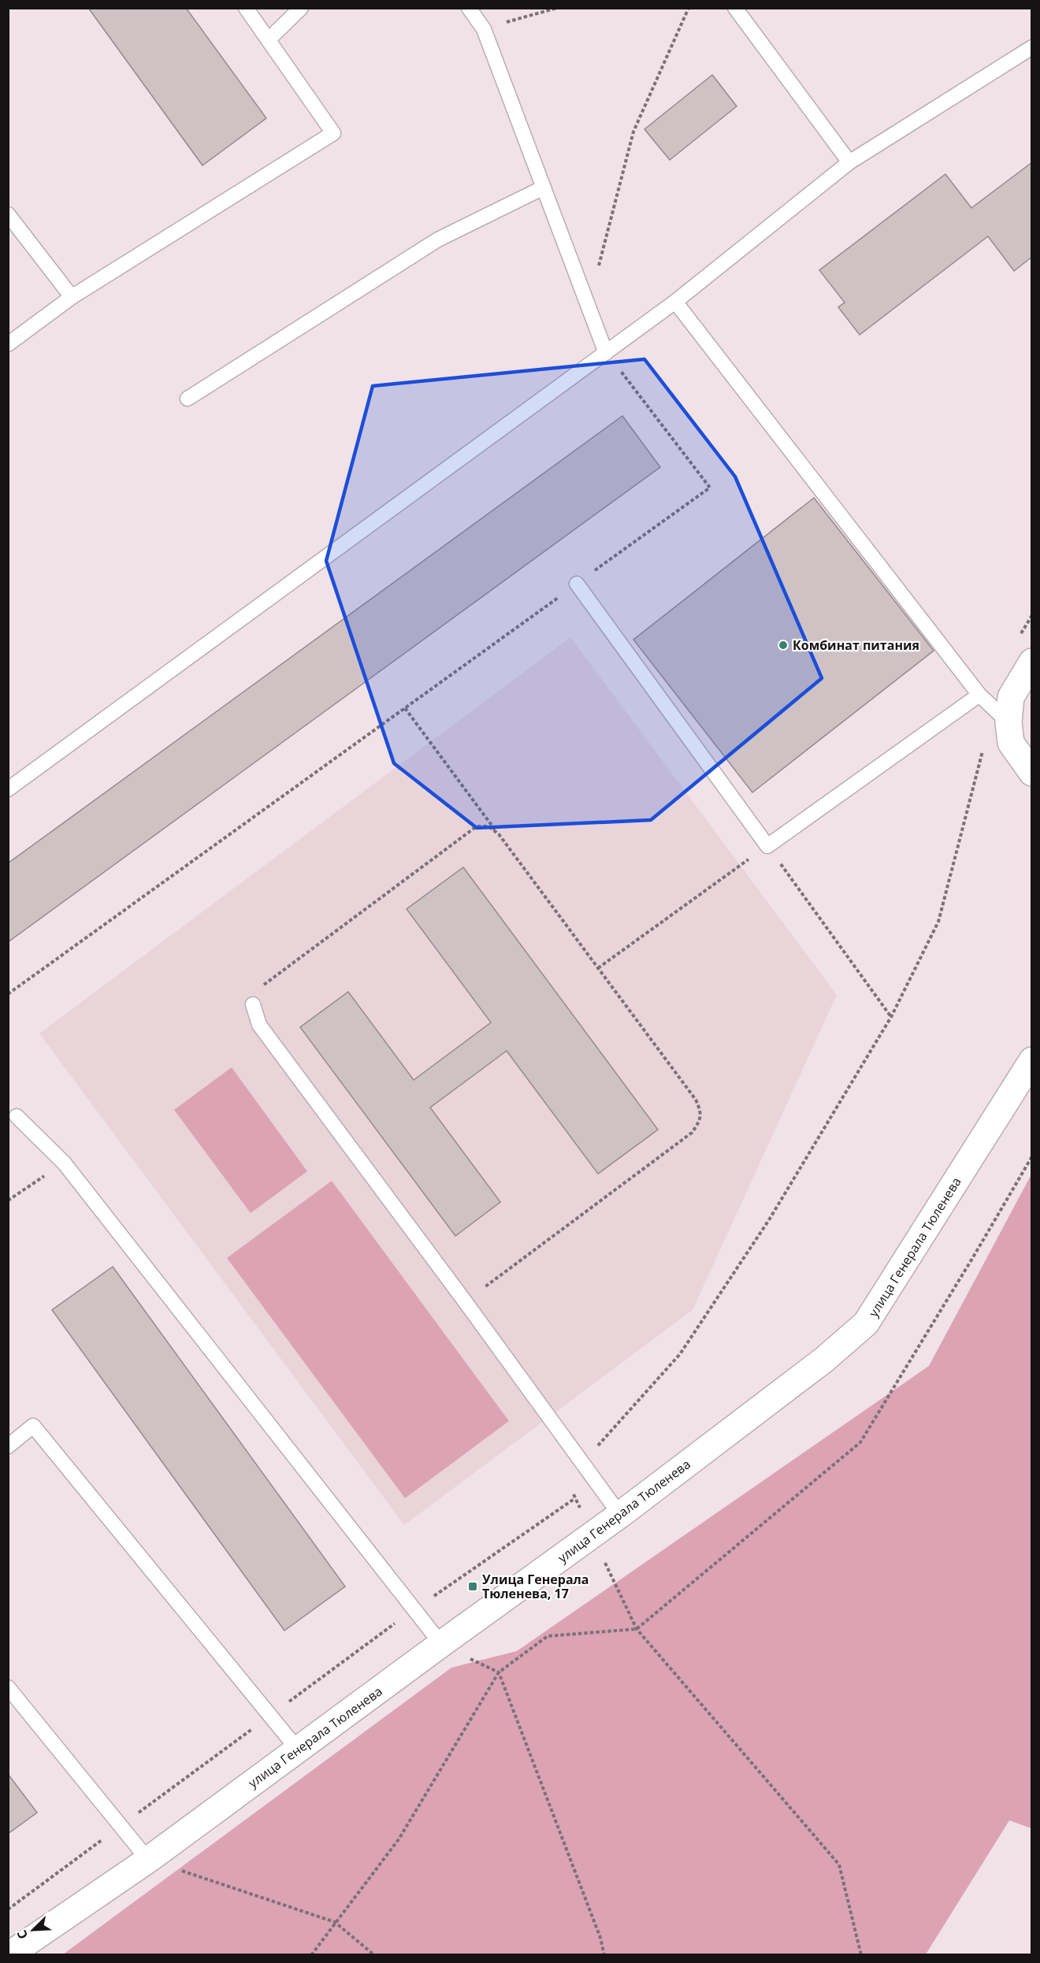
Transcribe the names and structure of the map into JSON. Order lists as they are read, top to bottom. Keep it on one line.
{"streets":{"street":["улица Генерала Тюленева"]},"places":{"other":["Комбинат питания"],"transit":["Улица Генерала Тюленева, 17"]},"north":"bottom left"}
